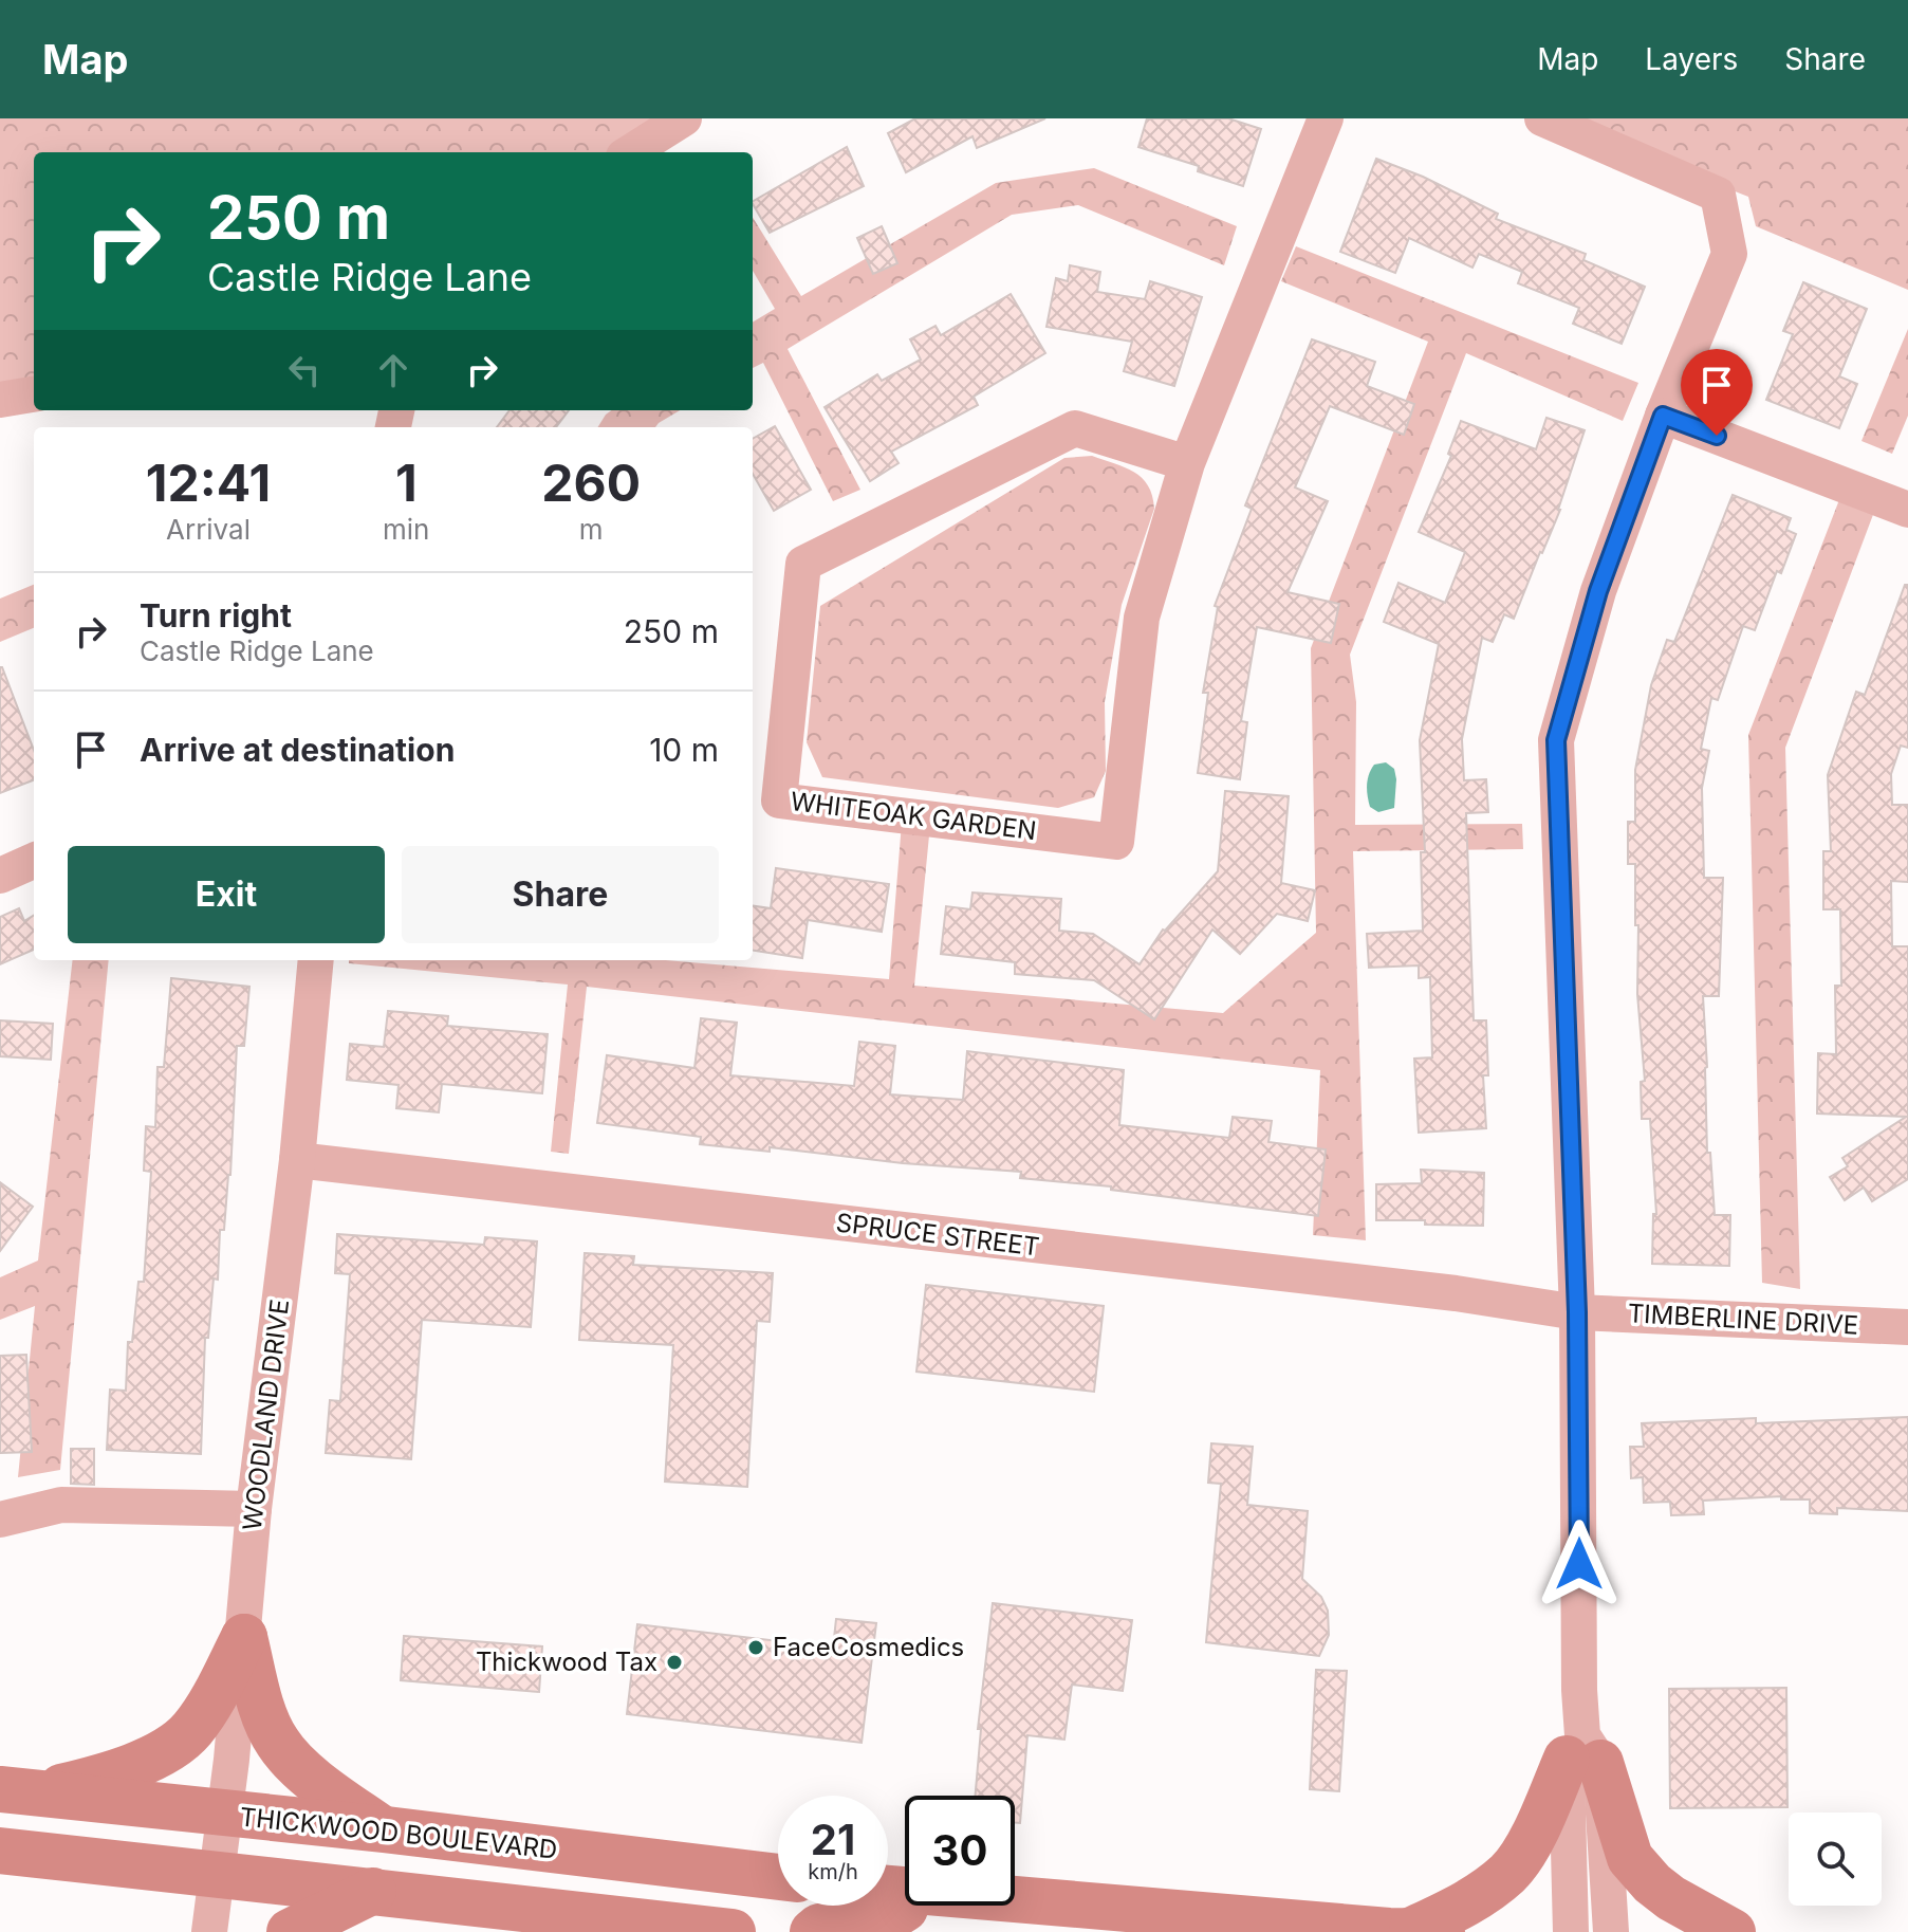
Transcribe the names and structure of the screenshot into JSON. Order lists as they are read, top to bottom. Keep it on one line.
{"streets":{"main road":["THICKWOOD BOULEVARD"],"street":["WHITEOAK GARDEN","SPRUCE STREET","TIMBERLINE DRIVE","WOODLAND DRIVE"]},"crossings":[["SPRUCE STREET","TIMBERLINE DRIVE"],["SPRUCE STREET","WOODLAND DRIVE"],["WOODLAND DRIVE","THICKWOOD BOULEVARD"]],"places":["FaceCosmedics","Thickwood Tax"],"page":{"header":"Map","nav":["Map","Layers","Share"],"turn":["250 m","Castle Ridge Lane"],"eta":["12:41","Arrival","1","min","260","m"],"list":[{"name":"Turn right","note":"Castle Ridge Lane","value":"250 m"},{"name":"Arrive at destination","value":"10 m"}],"buttons":["Exit","Share"],"speed":"21 km/h","limit":"30"}}
